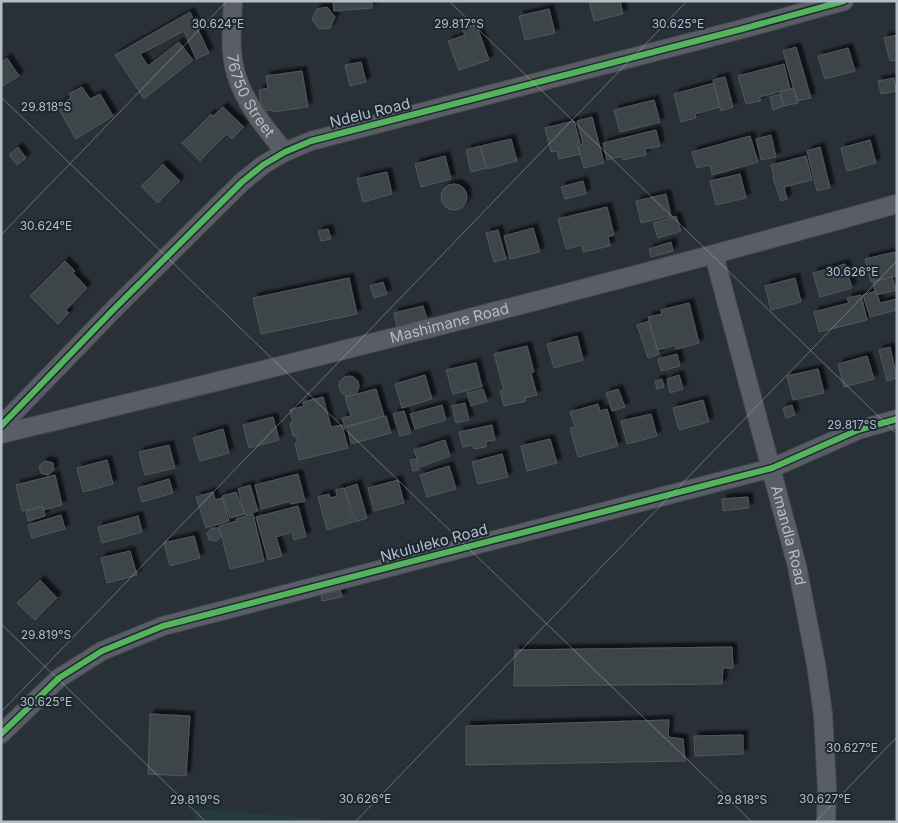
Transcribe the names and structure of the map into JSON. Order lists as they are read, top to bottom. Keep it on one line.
{"streets":{"street":["76750 Street","Ndelu Road","Mashimane Road","Amandla Road","Nkululeko Road"]},"crossings":[["76750 Street","Ndelu Road"],["Mashimane Road","Amandla Road"],["Amandla Road","Nkululeko Road"]],"coordinates":["29.817°S","30.624°E","30.625°E","29.818°S","30.626°E","29.819°S","30.627°E"]}
